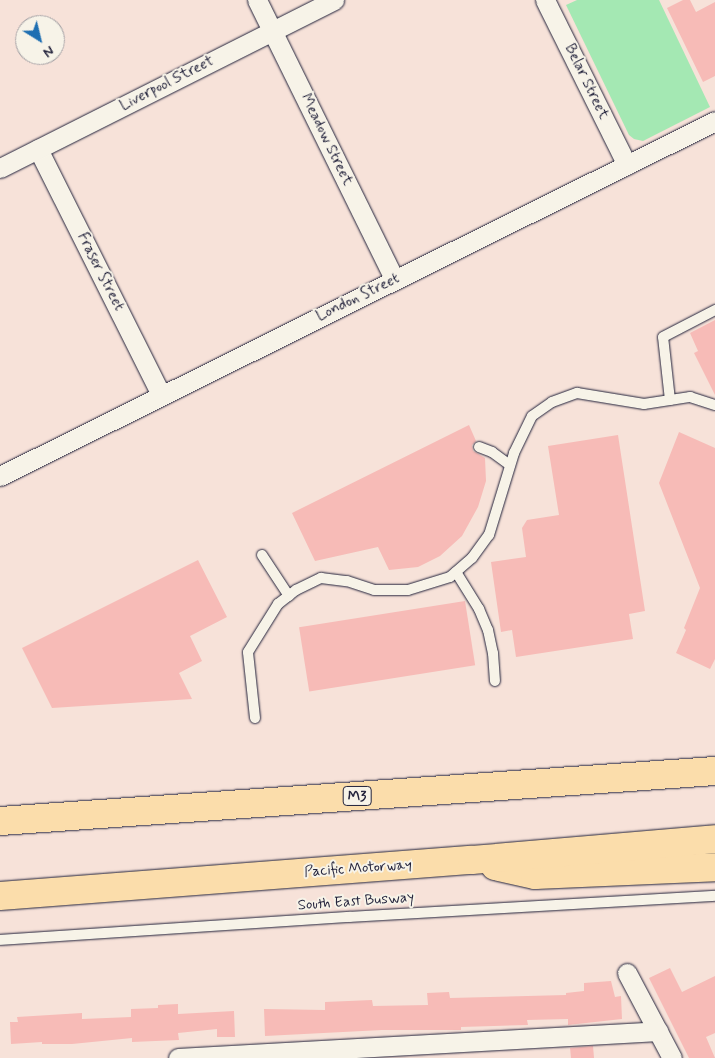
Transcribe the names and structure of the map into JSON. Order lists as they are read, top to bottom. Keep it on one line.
{"streets":{"highway":["M3","Pacific Motorway"],"street":["Belar Street","Liverpool Street","Meadow Street","Fraser Street","London Street"],"lane":["South East Busway"]},"crossings":[["Belar Street","London Street"],["Liverpool Street","Meadow Street"],["Liverpool Street","Fraser Street"],["Meadow Street","London Street"],["Fraser Street","London Street"]],"north":"bottom right"}
